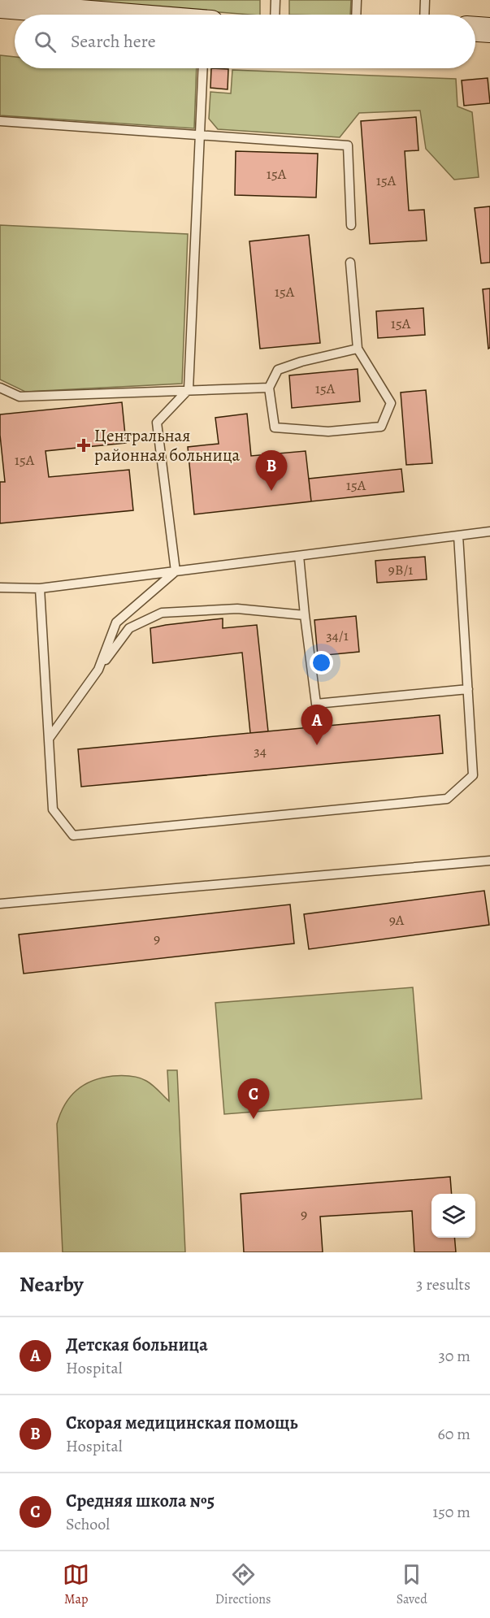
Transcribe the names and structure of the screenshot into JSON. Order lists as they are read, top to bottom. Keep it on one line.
{"places":{"health":["Центральная районная больница"]},"house_numbers":["15А","15А","15А","15А","15А","15А","15А","9В/1","34/1","34","9А","9","9"],"page":{"search":"Search here","pins":["B","A","C"],"heading":["Nearby","3 results"],"list":[{"mark":"A","name":"Детская больница","note":"Hospital","value":"30 m"},{"mark":"B","name":"Скорая медицинская помощь","note":"Hospital","value":"60 m"},{"mark":"C","name":"Средняя школа №5","note":"School","value":"150 m"}],"nav":["Map","Directions","Saved"]}}
